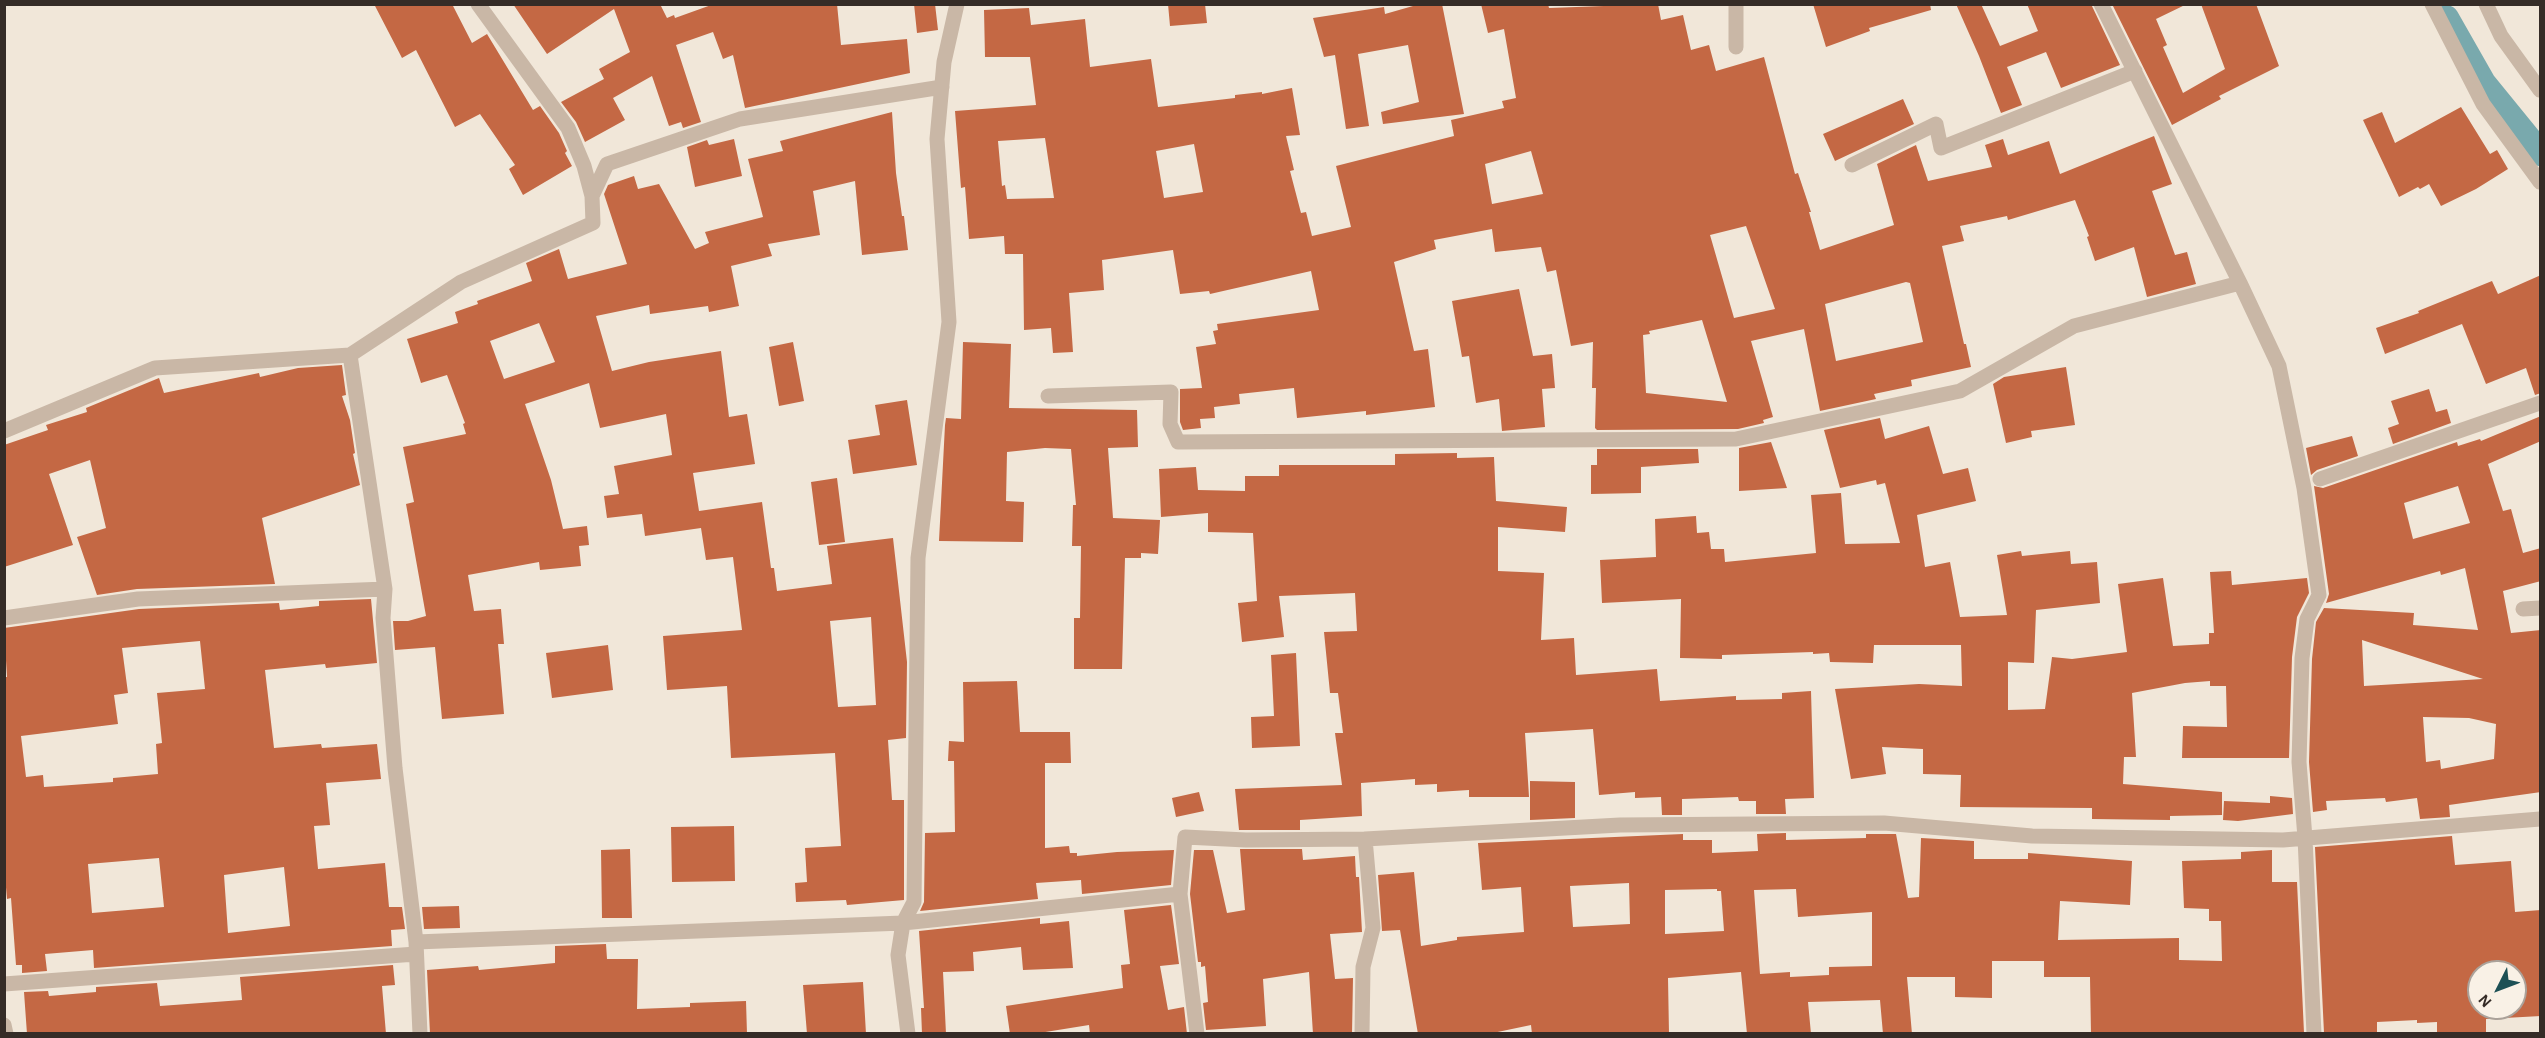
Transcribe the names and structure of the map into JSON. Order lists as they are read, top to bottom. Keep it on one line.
{"north":"bottom left"}
